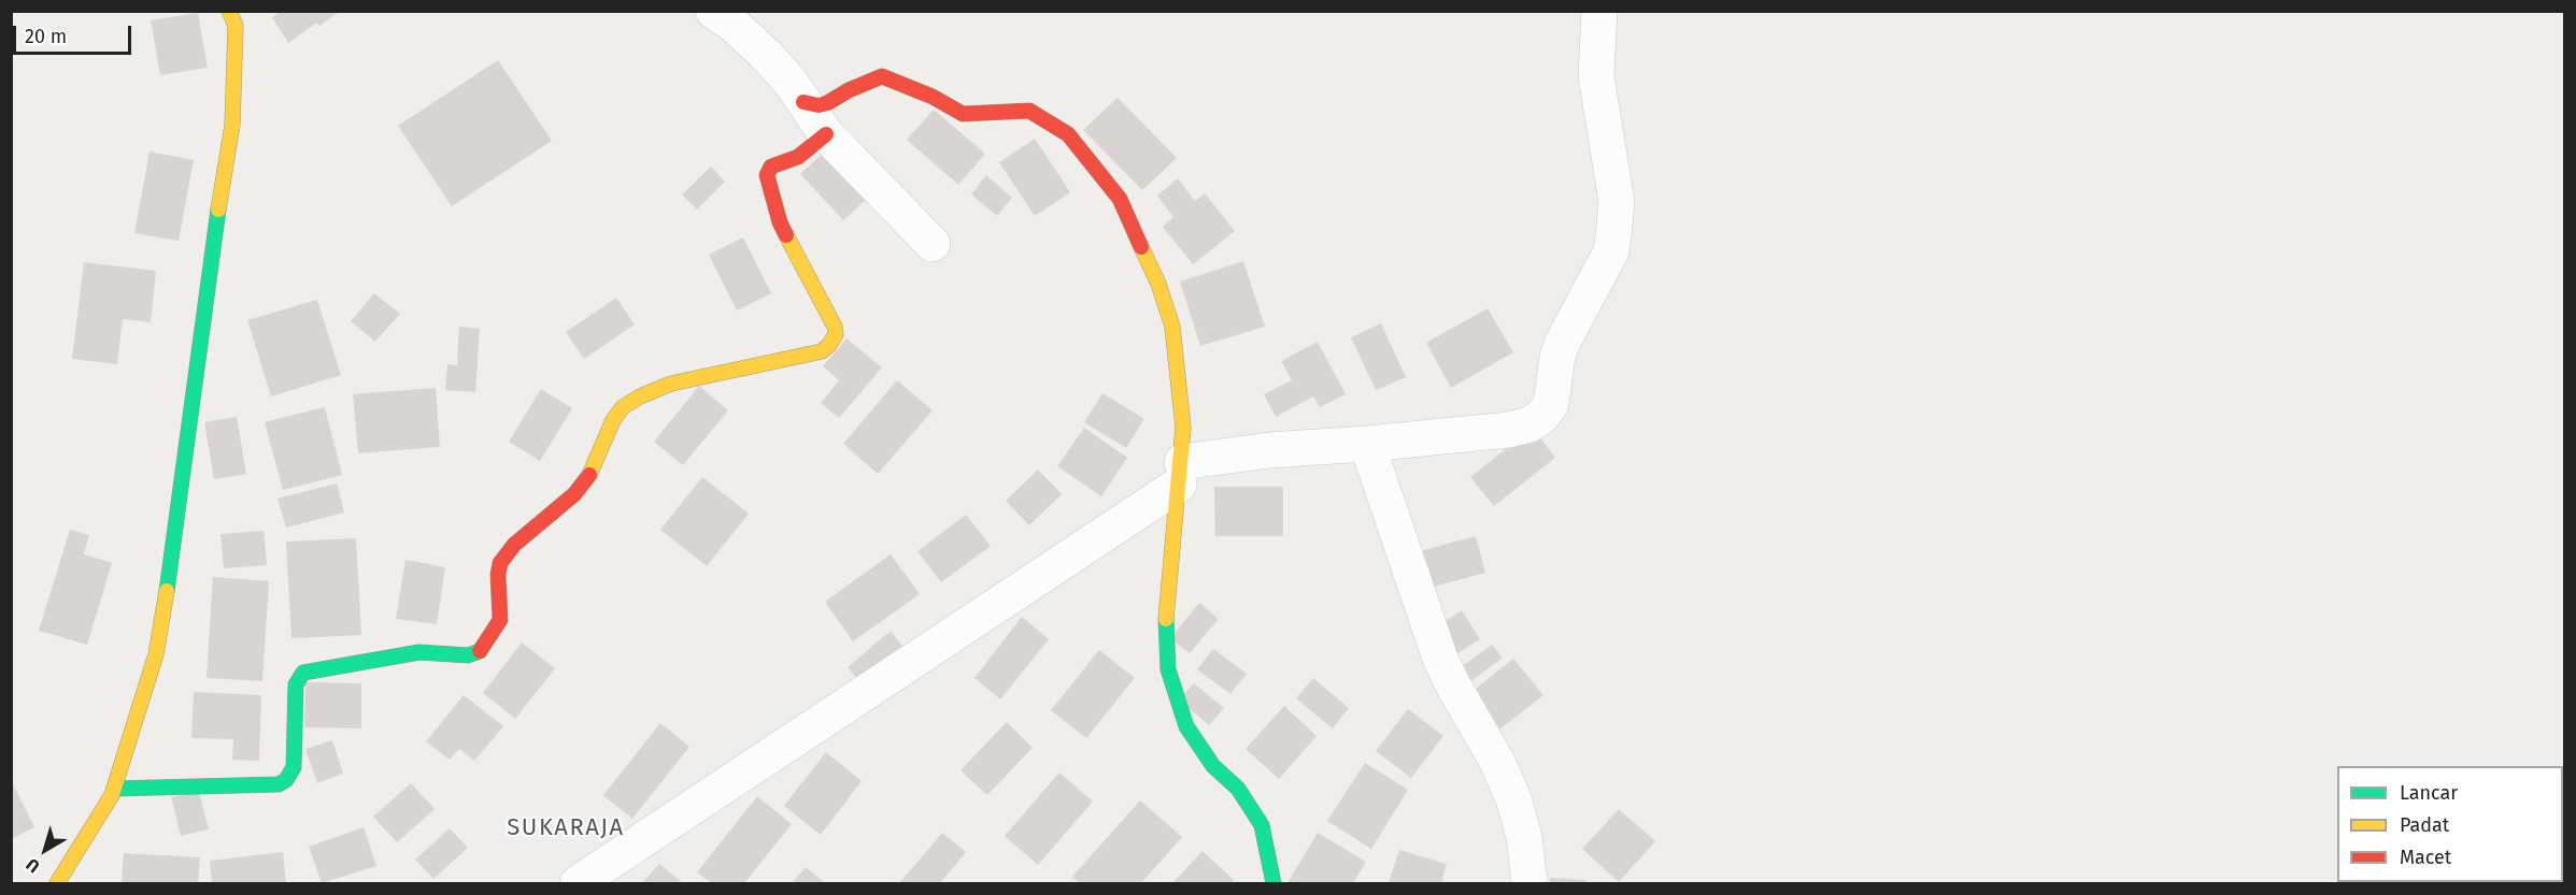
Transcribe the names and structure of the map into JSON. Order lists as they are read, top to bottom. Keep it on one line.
{"districts":["SUKARAJA"],"legend":["Lancar","Padat","Macet"],"scale_bar":"20 m","north":"bottom left"}
